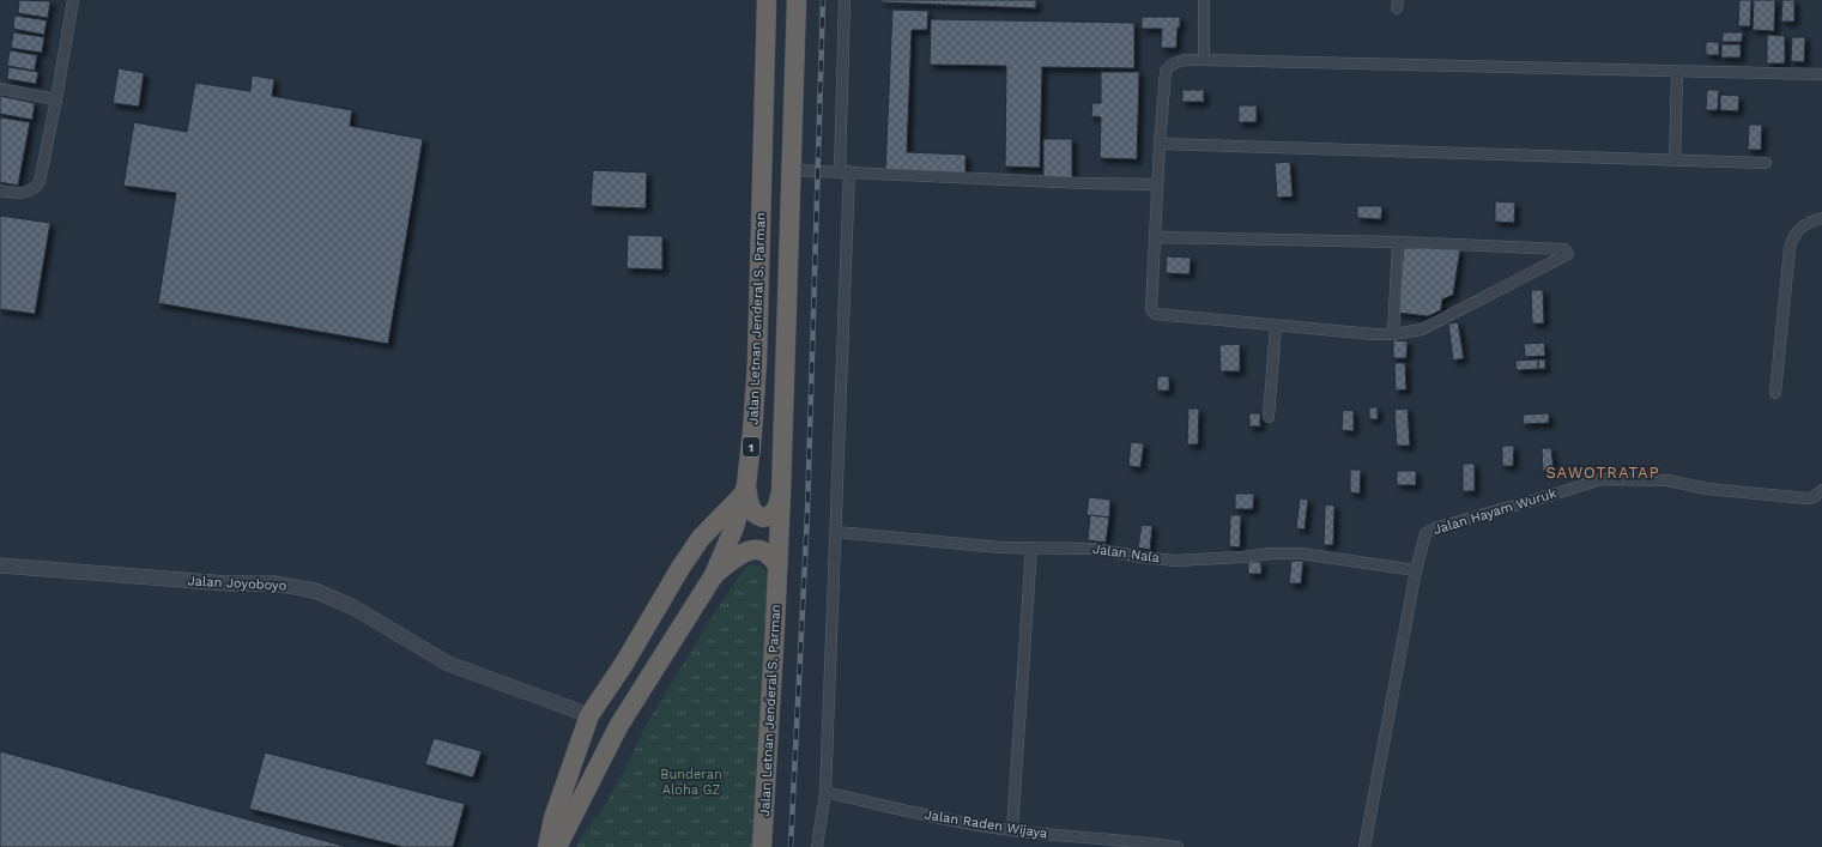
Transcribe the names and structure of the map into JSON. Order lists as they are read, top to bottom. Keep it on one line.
{"streets":{"highway":["Jalan Letnan Jenderal S. Parman","1"],"street":["Jalan Hayam Wuruk","Jalan Nala","Jalan Joyoboyo","Jalan Raden Wijaya"]},"crossings":[["Jalan Hayam Wuruk","Jalan Nala"]],"districts":["SAWOTRATAP"],"parks":["Bunderan Aloha GZ"]}
